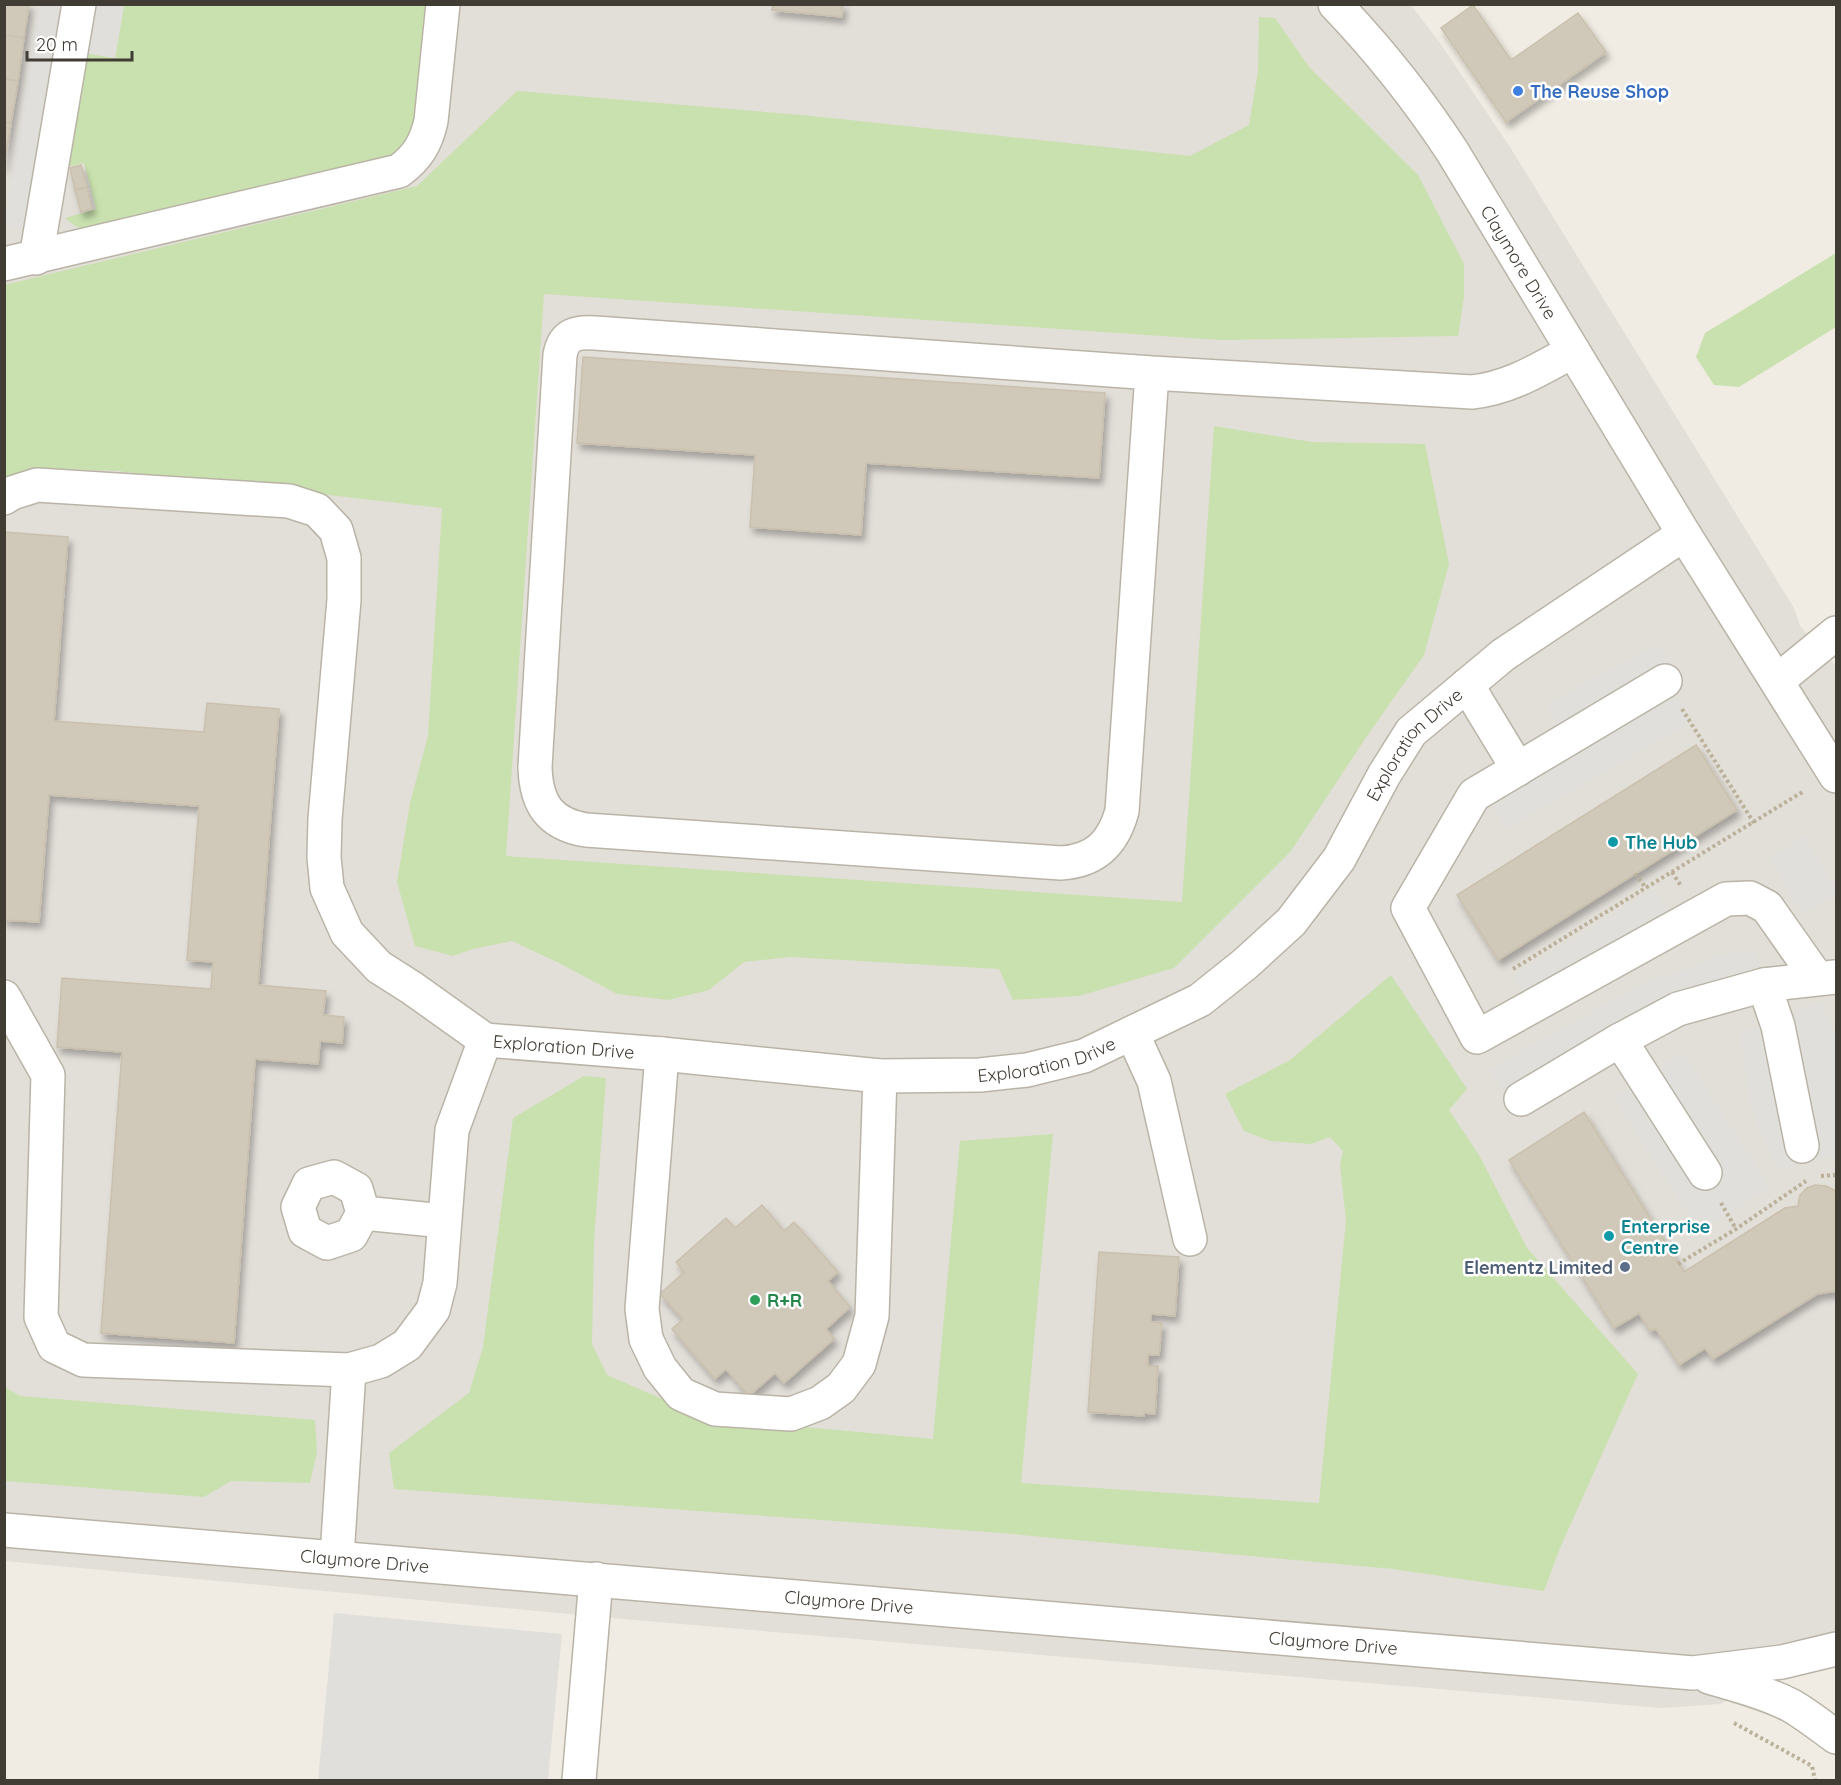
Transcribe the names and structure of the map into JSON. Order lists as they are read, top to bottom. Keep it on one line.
{"streets":{"street":["Claymore Drive","Exploration Drive"]},"crossings":[["Claymore Drive","Exploration Drive"]],"places":["The Reuse Shop","The Hub","Enterprise Centre","Elementz Limited","R+R"],"scale_bar":"20 m"}
